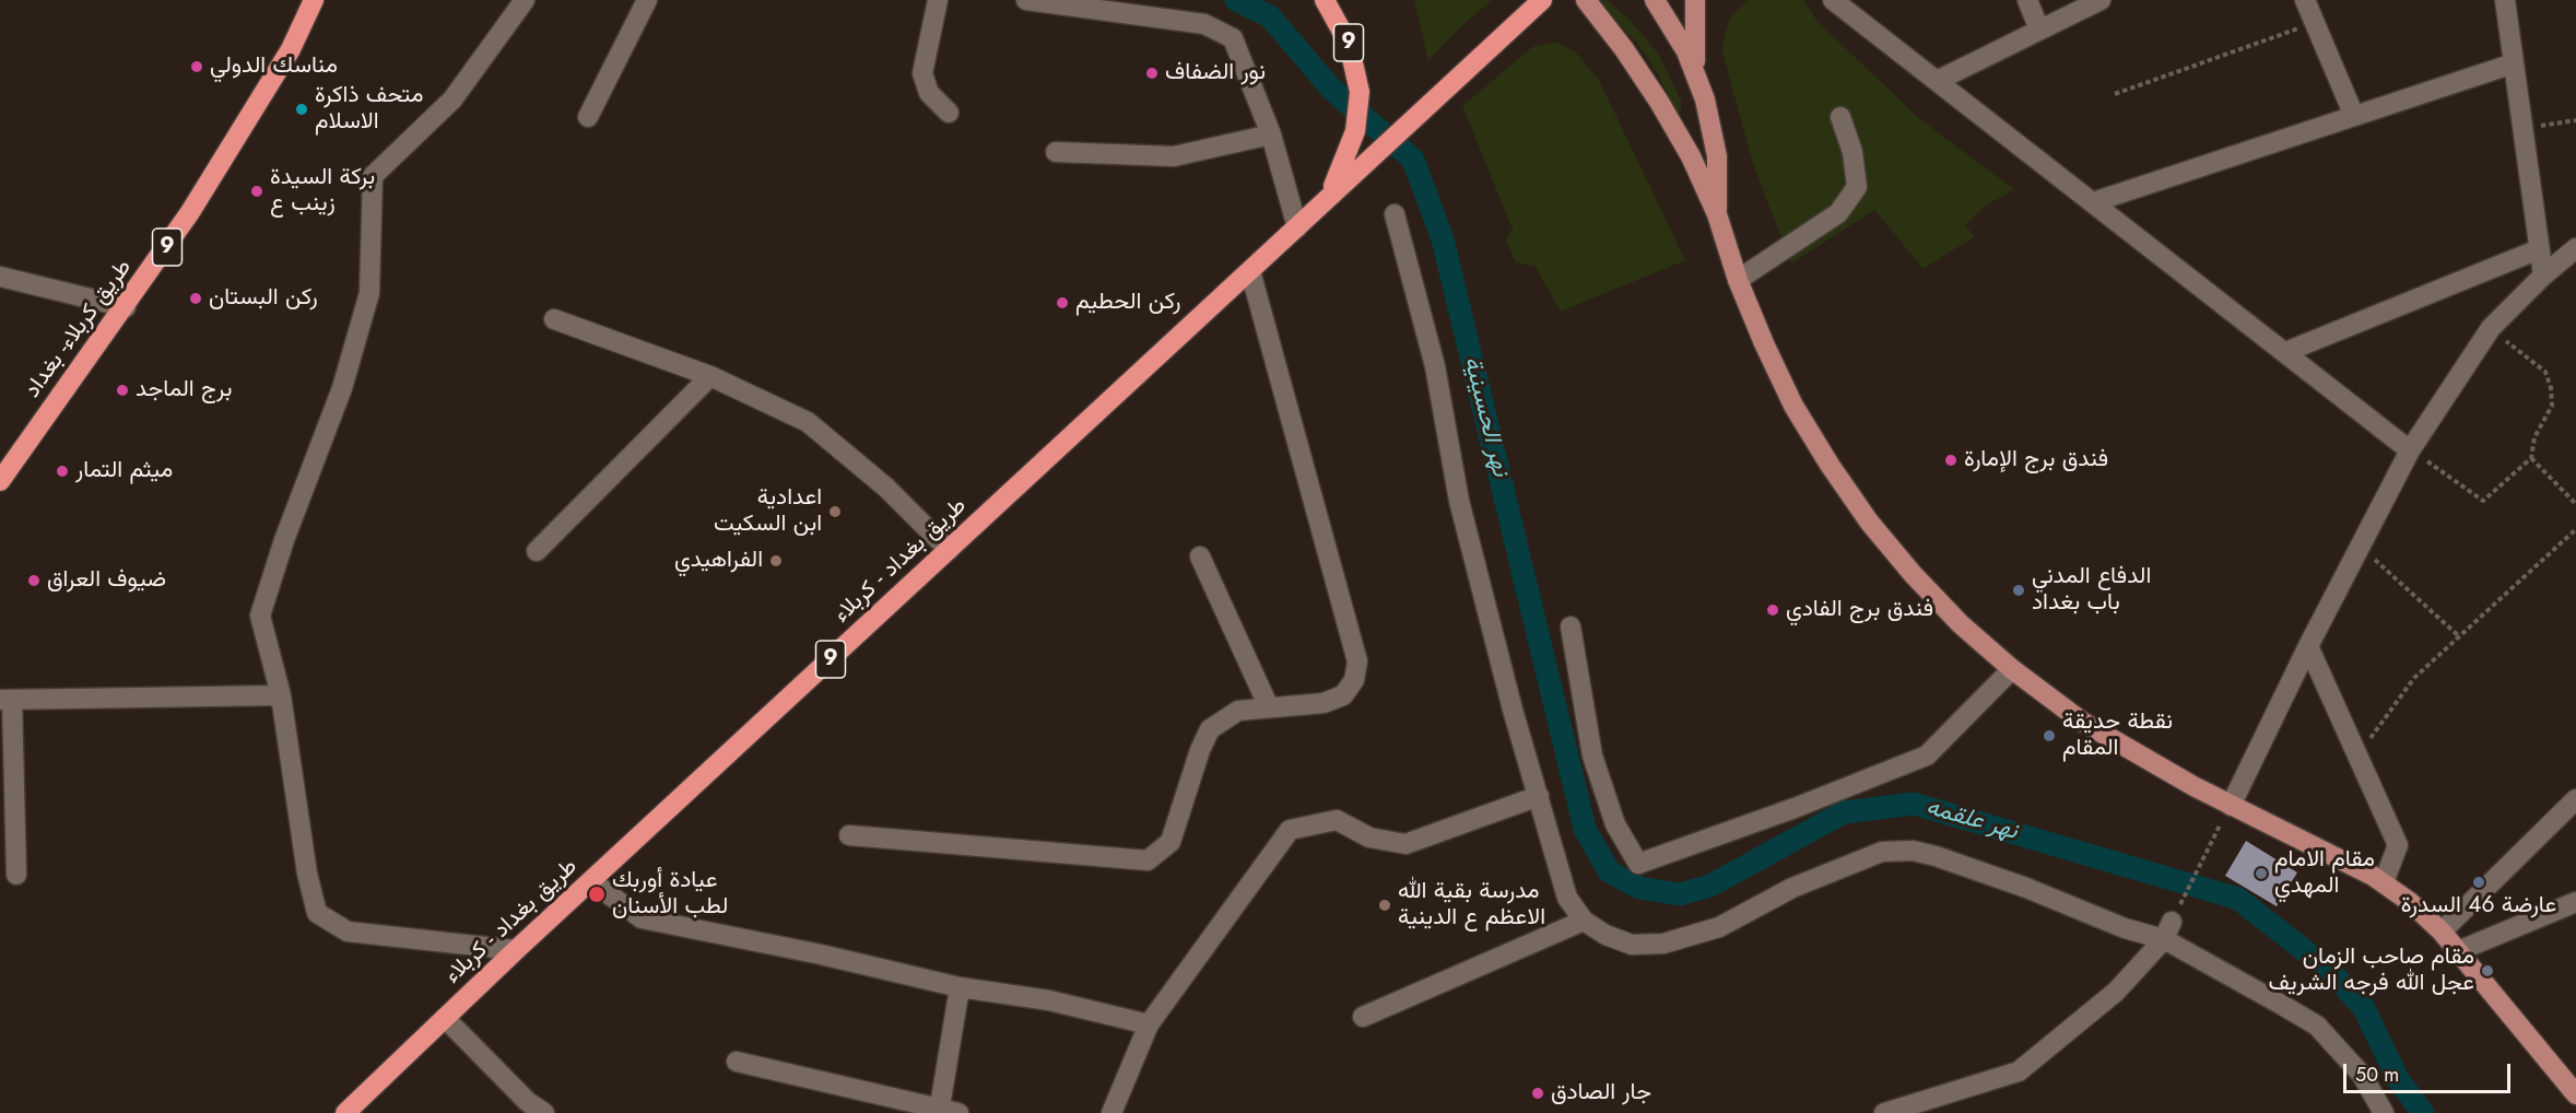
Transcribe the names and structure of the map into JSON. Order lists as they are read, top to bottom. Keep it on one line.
{"streets":{"highway":["9","طريق كربلاء- بغداد","طريق بغداد - كربلاء"]},"crossings":[["9","طريق بغداد - كربلاء"]],"water":["نهر الحسينية","نهر علقمه"],"places":["مناسك الدولي","نور الضفاف","متحف ذاكرة الاسلام","بركة السيدة زينب ع","ركن البستان","ركن الحطيم","برج الماجد","فندق برج الإمارة","ميثم التمار","اعدادية ابن السكيت","الفراهيدي","ضيوف العراق","الدفاع المدني باب بغداد","فندق برج الفادي","نقطة حديقة المقام","مقام الامام المهدي","عارضة 46 السدرة","عيادة أوربك لطب الأسنان","مدرسة بقية الله الاعظم ع الدينية","مقام صاحب الزمان عجل الله فرجه الشريف","جار الصادق"],"scale_bar":"50 m"}
